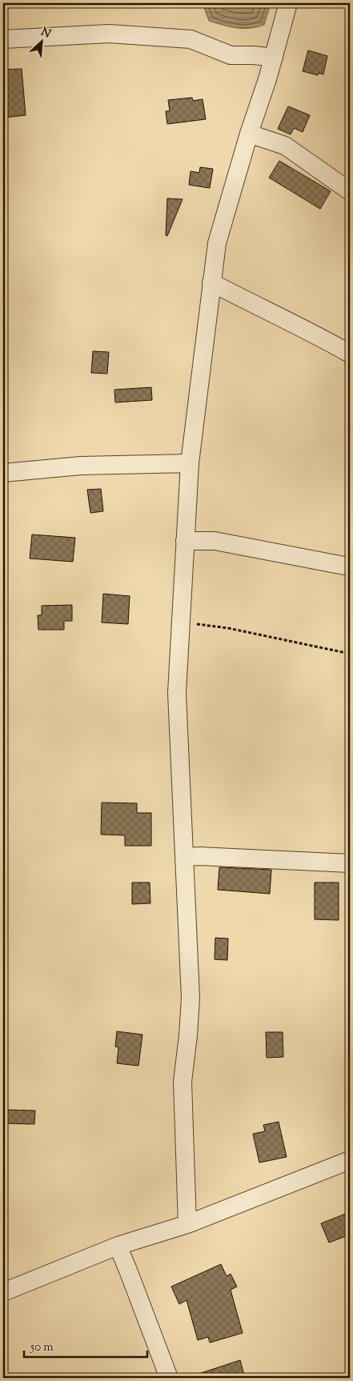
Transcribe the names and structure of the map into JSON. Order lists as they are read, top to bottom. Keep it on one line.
{"scale_bar":"50 m","north":"top right"}
